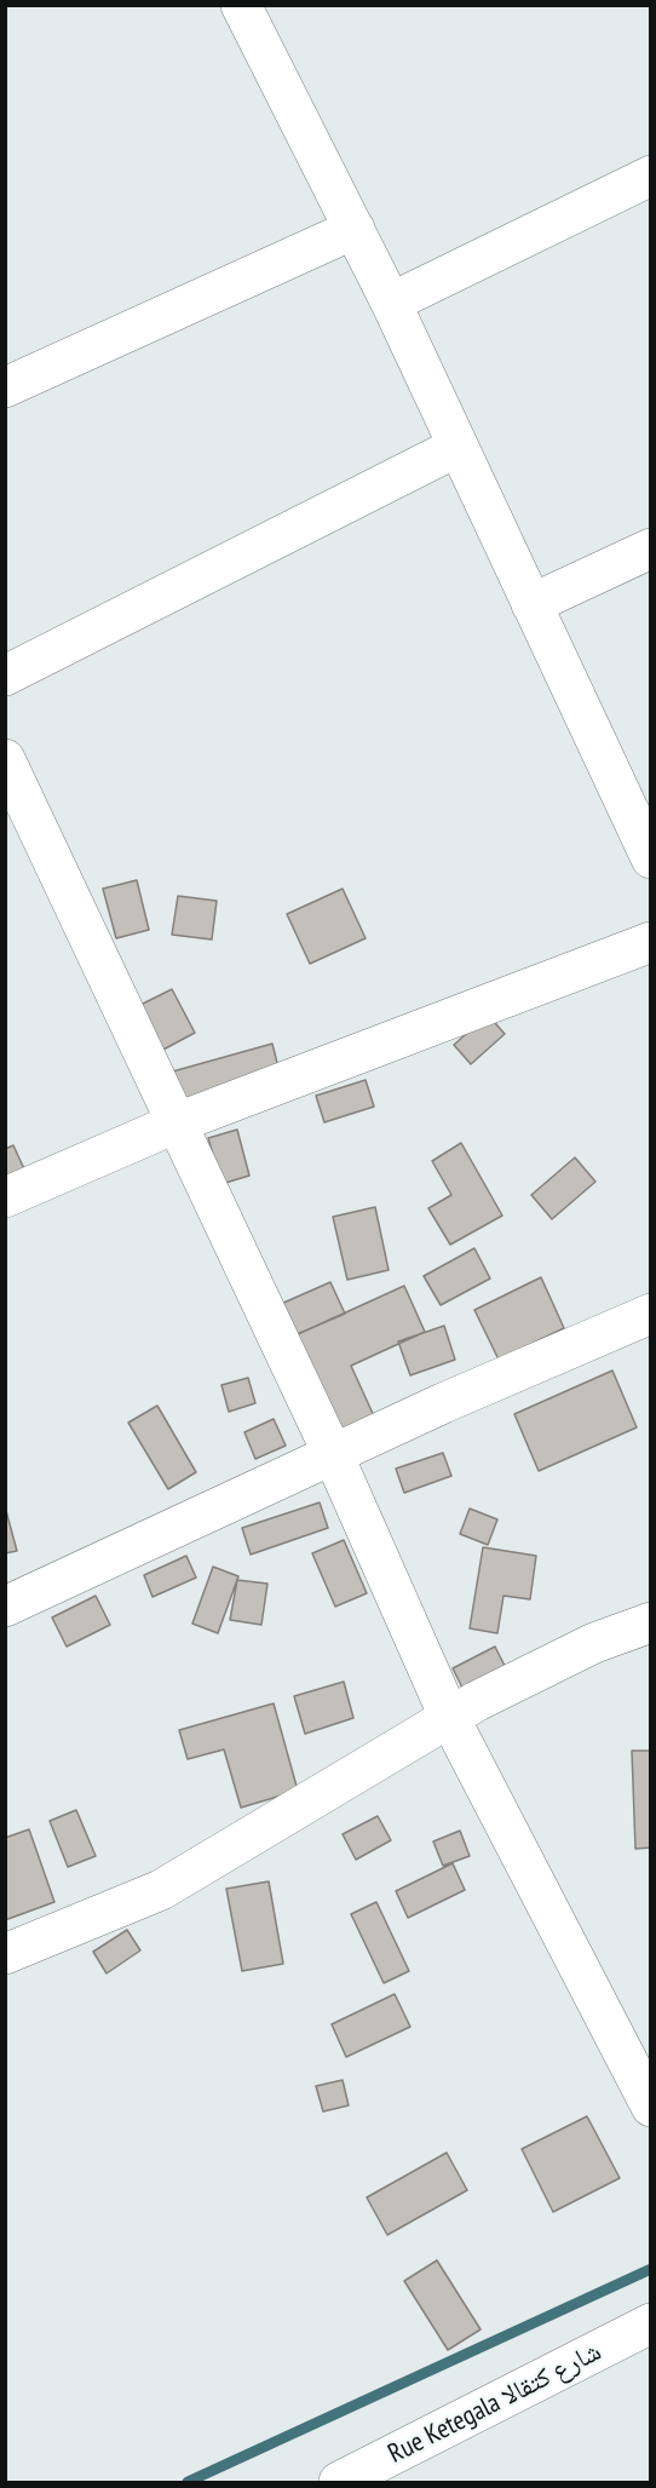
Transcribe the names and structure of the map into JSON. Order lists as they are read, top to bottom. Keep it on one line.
{"streets":{"street":["Rue Ketegala شارع كتقالا"]}}
